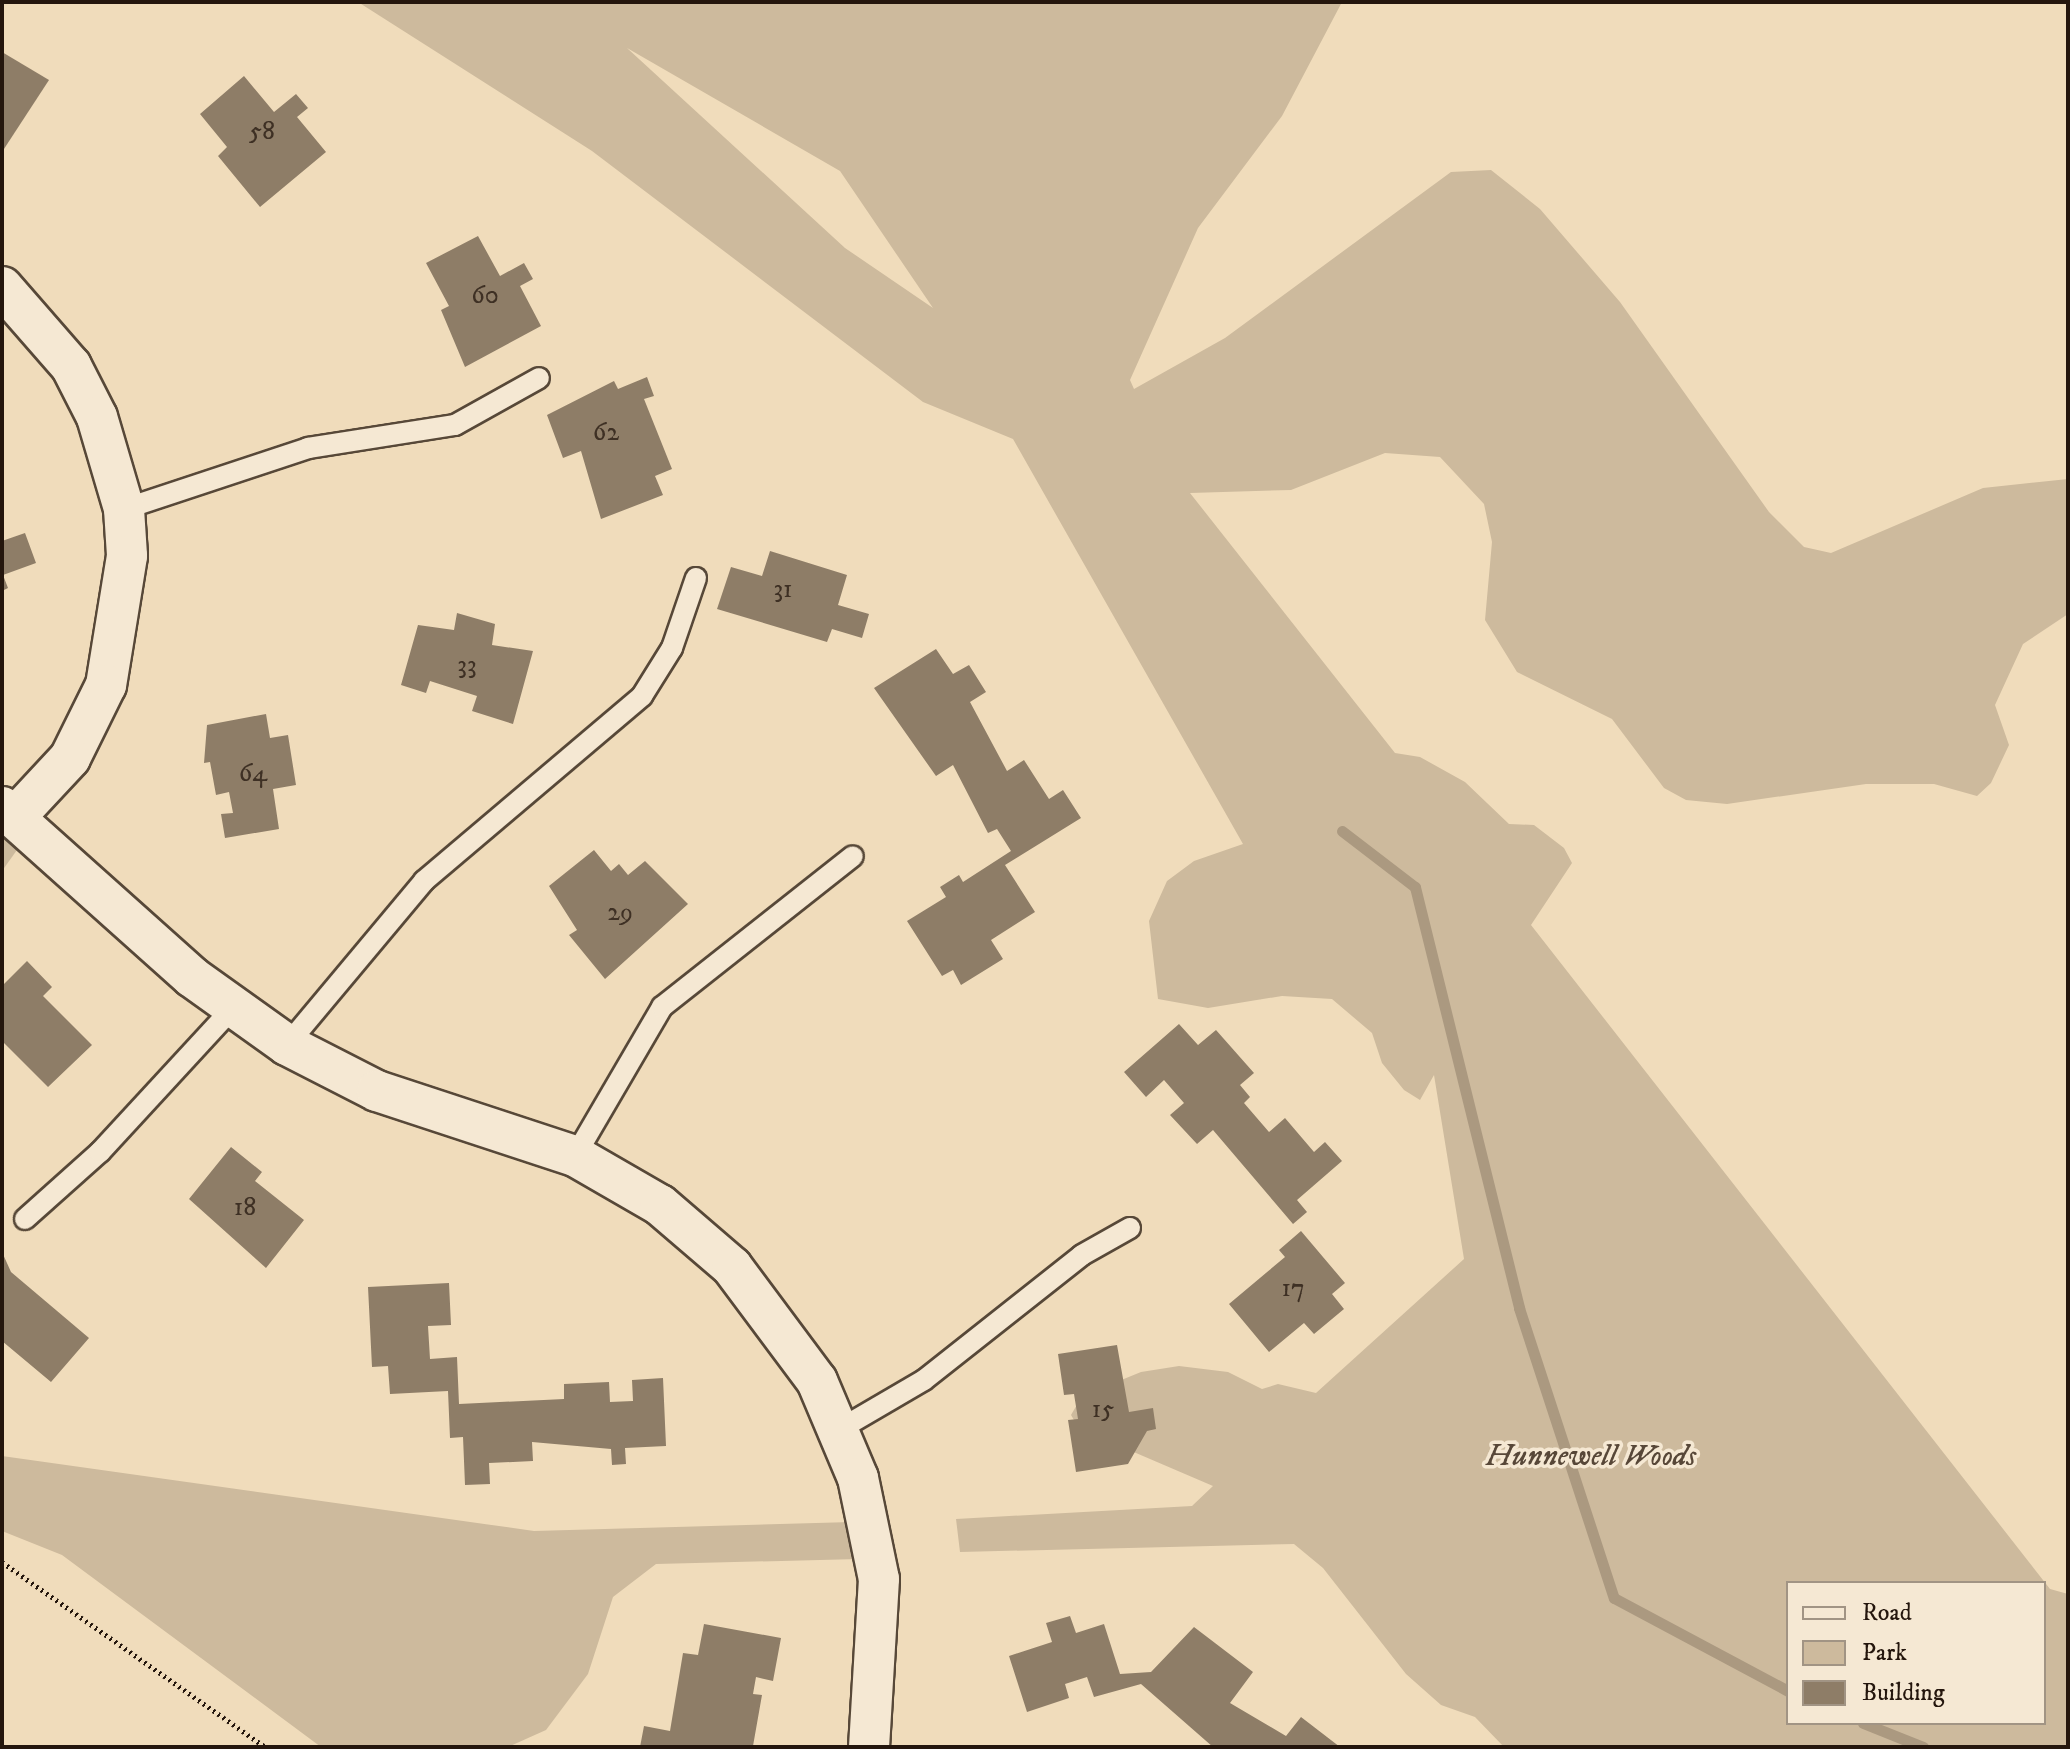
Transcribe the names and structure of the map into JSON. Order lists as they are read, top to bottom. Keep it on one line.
{"parks":["Hunnewell Woods"],"house_numbers":["58","60","62","31","33","64","29","18","17","15"],"legend":["Road","Park","Building"]}
